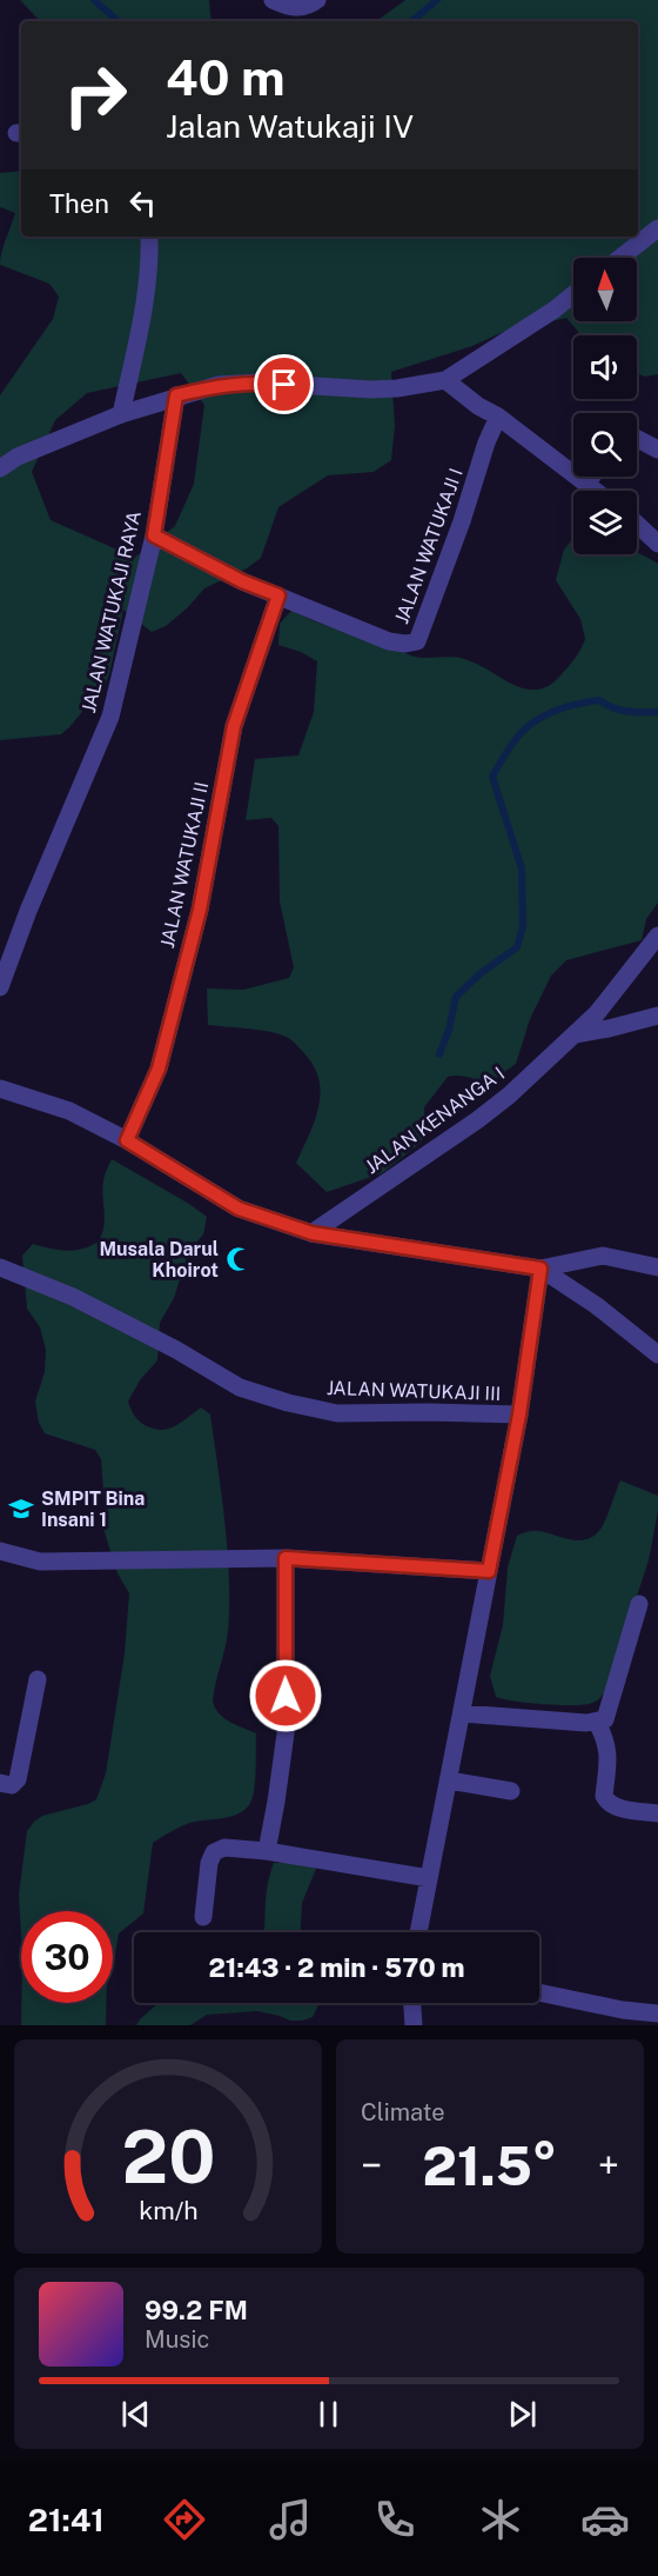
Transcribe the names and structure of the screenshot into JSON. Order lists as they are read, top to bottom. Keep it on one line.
{"streets":{"street":["JALAN WATUKAJI I","JALAN WATUKAJI RAYA","JALAN WATUKAJI II","JALAN KENANGA I","JALAN WATUKAJI III"]},"crossings":[["JALAN WATUKAJI I","JALAN WATUKAJI RAYA"],["JALAN WATUKAJI I","JALAN WATUKAJI II"]],"places":{"mosque":["Musala Darul Khoirot"],"school or university":["SMPIT Bina Insani 1"]},"north":"top","page":{"turn":["40 m","Jalan Watukaji IV"],"then":"Then","limit":"30","trip":"21:43 · 2 min · 570 m","tile":"Climate","heat":["−","21.5°","+"],"song":["99.2 FM","Music"],"tabs":"21:41","gauge":["20","km/h"]}}
